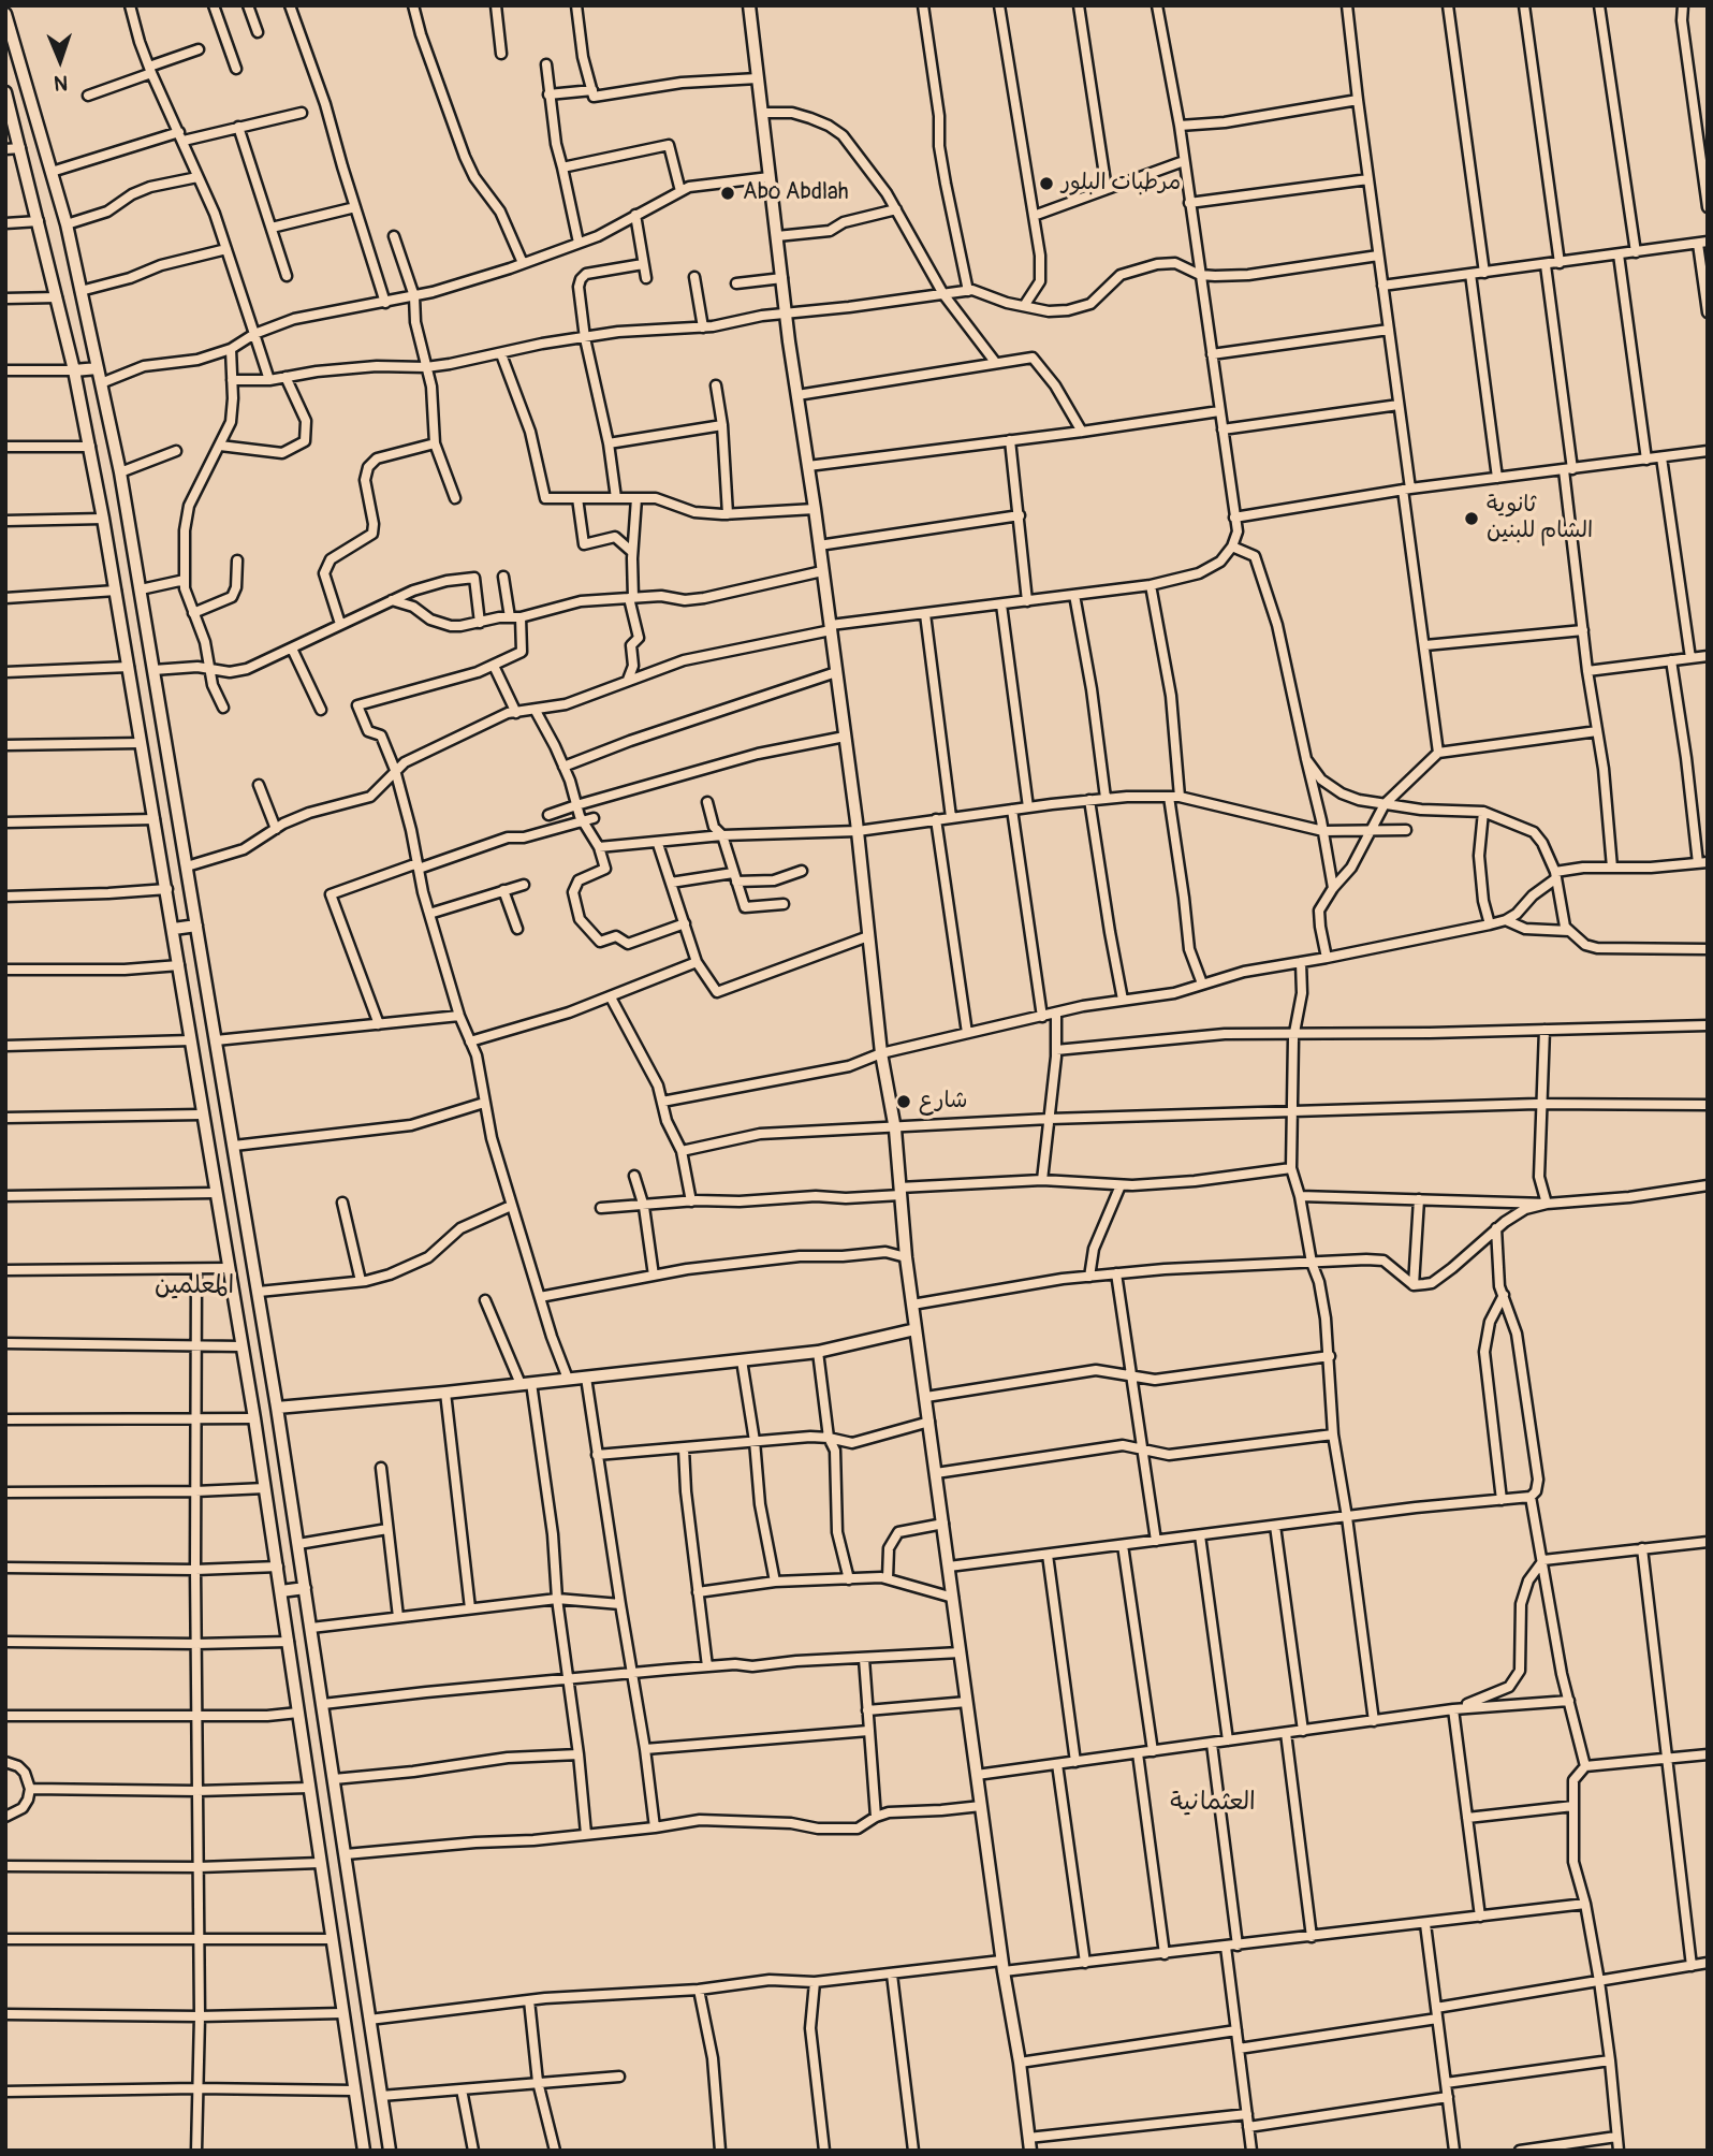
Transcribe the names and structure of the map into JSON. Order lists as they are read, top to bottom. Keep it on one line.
{"districts":["المعلمين","العثمانية"],"places":["مرطبات البلور","Abo Abdlah","ثانوية الشام للبنين","شارع"],"north":"bottom"}
